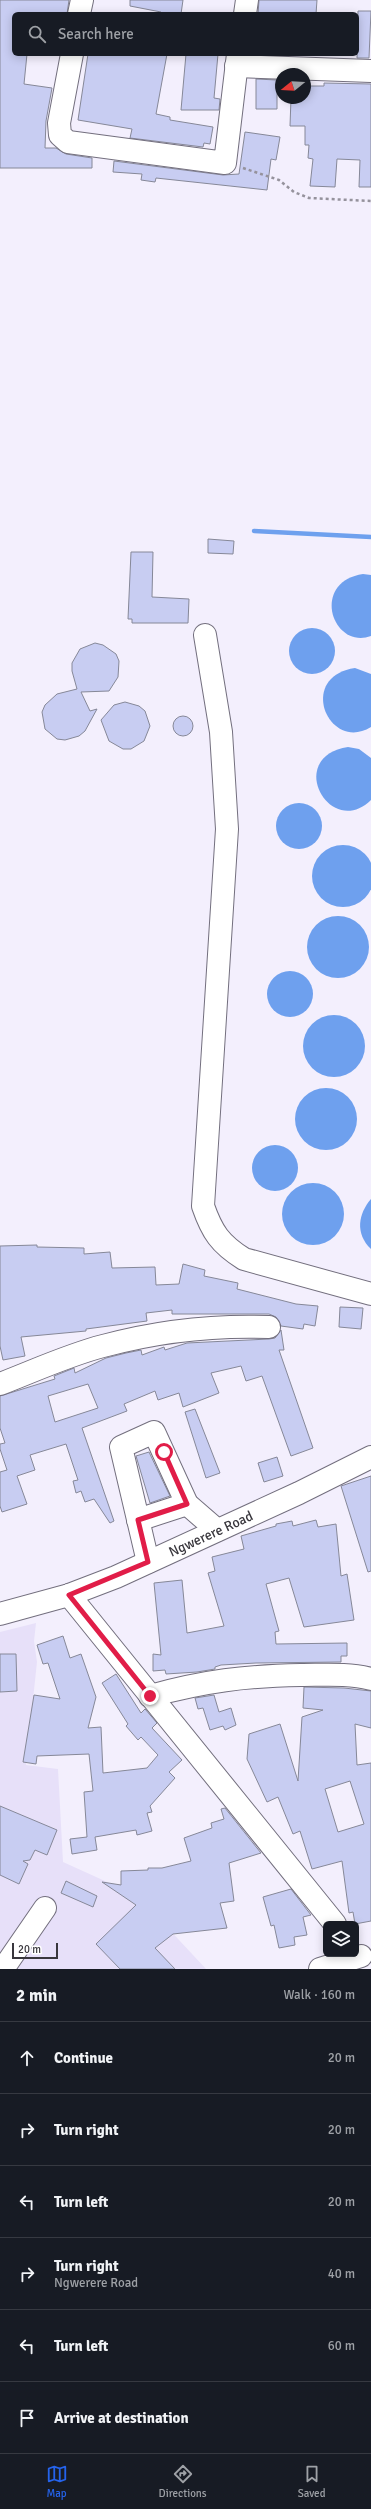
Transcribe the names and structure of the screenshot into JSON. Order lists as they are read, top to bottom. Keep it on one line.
{"streets":{"street":["Ngwerere Road"]},"scale_bar":"20 m","north":"left","page":{"search":"Search here","scale":"20 m","heading":["2 min","Walk · 160 m"],"list":[["Continue","20 m"],["Turn right","20 m"],["Turn left","20 m"],["Turn right","Ngwerere Road","40 m"],["Turn left","60 m"],"Arrive at destination"],"nav":["Map","Directions","Saved"]}}
